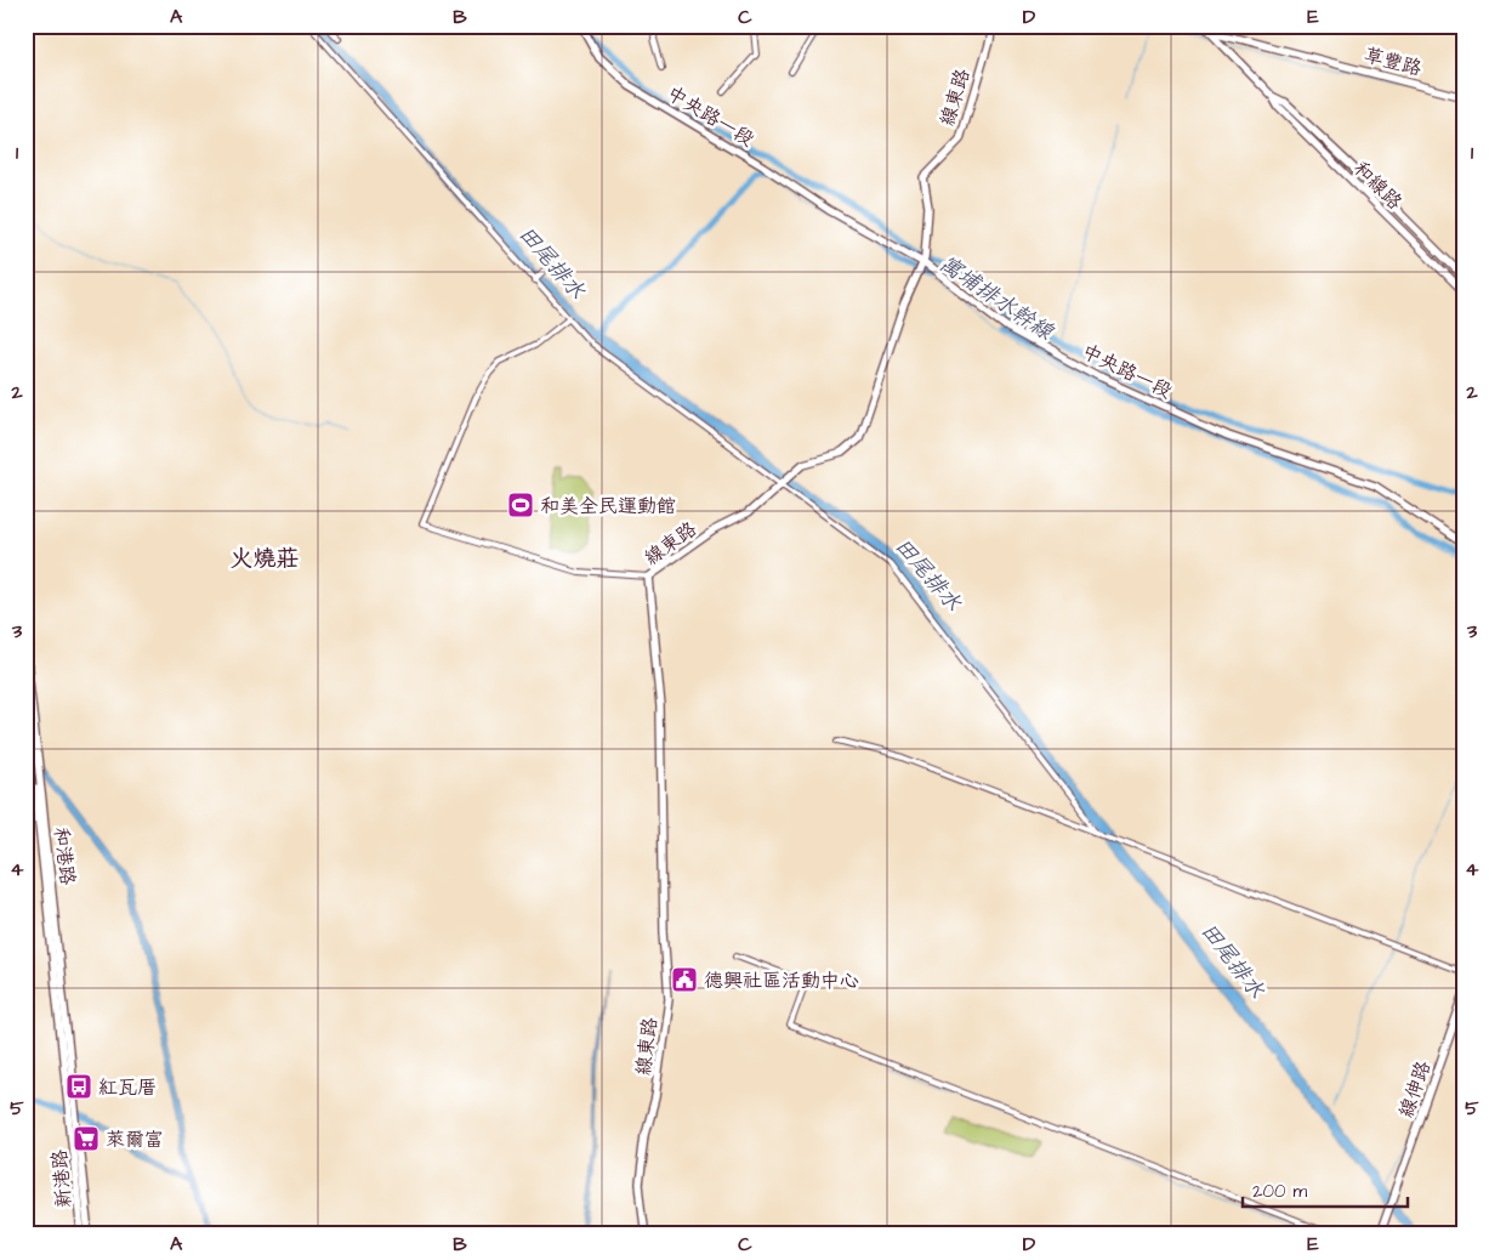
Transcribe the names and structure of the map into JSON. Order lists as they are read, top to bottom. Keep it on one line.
{"streets":{"street":["草豐路","線東路","中央路一段","和線路","和港路","線伸路","新港路"]},"crossings":[["草豐路","和線路"],["線東路","中央路一段"],["和港路","新港路"]],"districts":["火燒莊"],"water":["田尾排水","寓埔排水幹線"],"places":{"sports":["和美全民運動館"],"public building":["德興社區活動中心"],"bus stop":["紅瓦厝"],"supermarket":["萊爾富"]},"scale_bar":"200 m","grid":{"columns":["A","B","C","D","E"],"rows":["1","2","3","4","5"]}}
